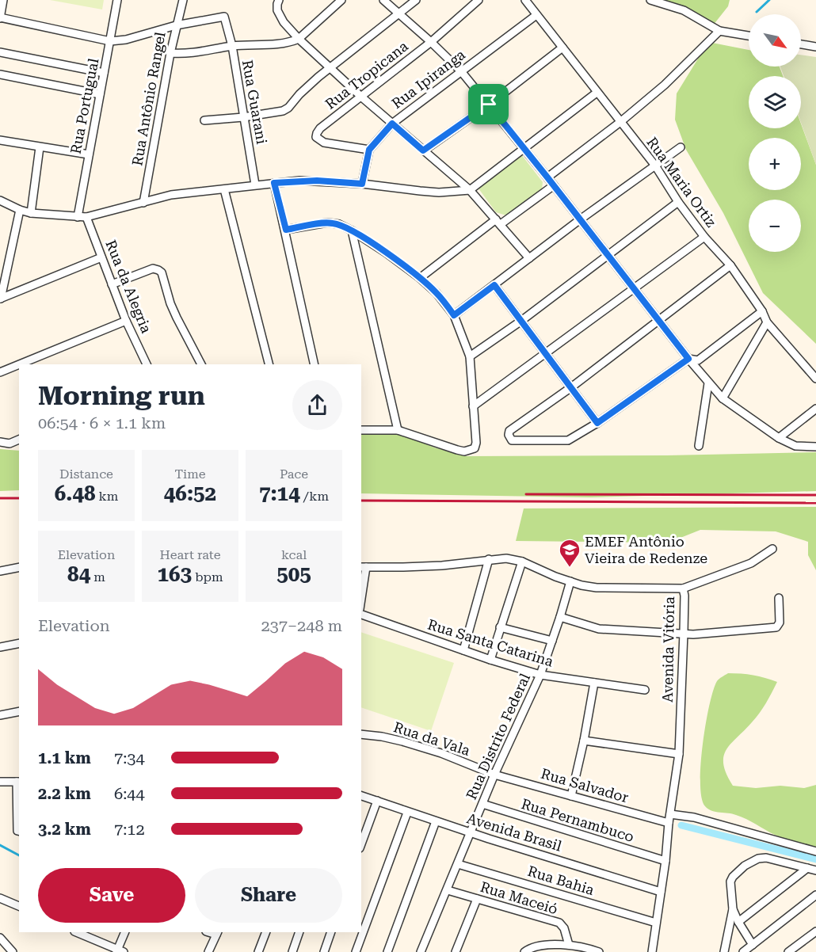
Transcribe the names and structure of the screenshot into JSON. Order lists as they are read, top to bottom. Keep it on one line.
{"streets":{"street":["Rua Tropicana","Rua Ipiranga","Rua Antônio Rangel","Rua Guarani","Rua Portugual","Rua Maria Ortiz","Rua da Alegria","Rua Santa Catarina","Avenida Vitória","Rua Distrito Federal","Rua da Vala","Rua Salvador","Rua Pernambuco","Avenida Brasil","Rua Bahia","Rua Maceió"]},"crossings":[["Rua Tropicana","Rua Ipiranga"],["Rua Ipiranga","Rua Maria Ortiz"],["Rua Antônio Rangel","Rua Guarani"],["Rua Portugual","Rua da Alegria"],["Rua Santa Catarina","Rua Distrito Federal"],["Avenida Vitória","Rua Distrito Federal"],["Avenida Vitória","Rua Salvador"],["Avenida Vitória","Rua Pernambuco"],["Avenida Vitória","Avenida Brasil"],["Avenida Vitória","Rua Bahia"],["Rua Distrito Federal","Rua da Vala"],["Rua Distrito Federal","Rua Salvador"],["Rua Distrito Federal","Rua Pernambuco"],["Rua Distrito Federal","Avenida Brasil"],["Rua Distrito Federal","Rua Bahia"],["Rua Distrito Federal","Rua Maceió"],["Rua da Vala","Rua Salvador"]],"places":{"school or university":["EMEF Antônio Vieira de Redenze"]},"north":"bottom right","page":{"map_buttons":["+","−"],"heading":["Morning run","06:54 · 6 × 1.1 km"],"stats":[["Distance","6.48 km"],["Time","46:52"],["Pace","7:14 /km"],["Elevation","84 m"],["Heart rate","163 bpm"],["kcal","505"]],"chart":["Elevation","237–248 m"],"list":[{"name":"1.1 km","note":"7:34"},{"name":"2.2 km","note":"6:44"},{"name":"3.2 km","note":"7:12"}],"buttons":["Save","Share"]}}
